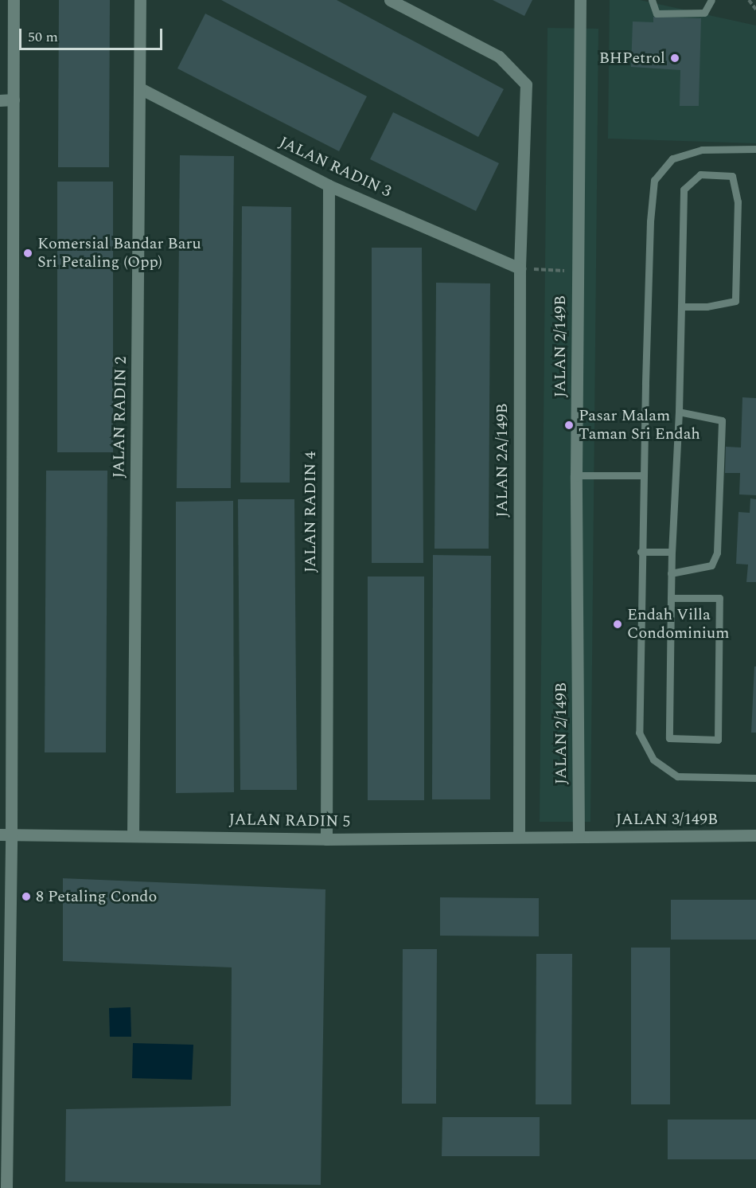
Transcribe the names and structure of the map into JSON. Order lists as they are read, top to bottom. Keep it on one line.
{"streets":{"street":["JALAN RADIN 3","JALAN 2/149B","JALAN RADIN 2","JALAN 2A/149B","JALAN RADIN 4","JALAN 3/149B","JALAN RADIN 5"]},"crossings":[["JALAN RADIN 3","JALAN RADIN 2"],["JALAN RADIN 3","JALAN 2A/149B"],["JALAN RADIN 3","JALAN RADIN 4"],["JALAN 2/149B","JALAN 3/149B"],["JALAN 2/149B","JALAN RADIN 5"],["JALAN RADIN 2","JALAN RADIN 5"],["JALAN 2A/149B","JALAN RADIN 5"],["JALAN RADIN 4","JALAN RADIN 5"],["JALAN 3/149B","JALAN RADIN 5"]],"places":["BHPetrol","Komersial Bandar Baru Sri Petaling (Opp)","Pasar Malam Taman Sri Endah","Endah Villa Condominium","8 Petaling Condo"],"scale_bar":"50 m"}
